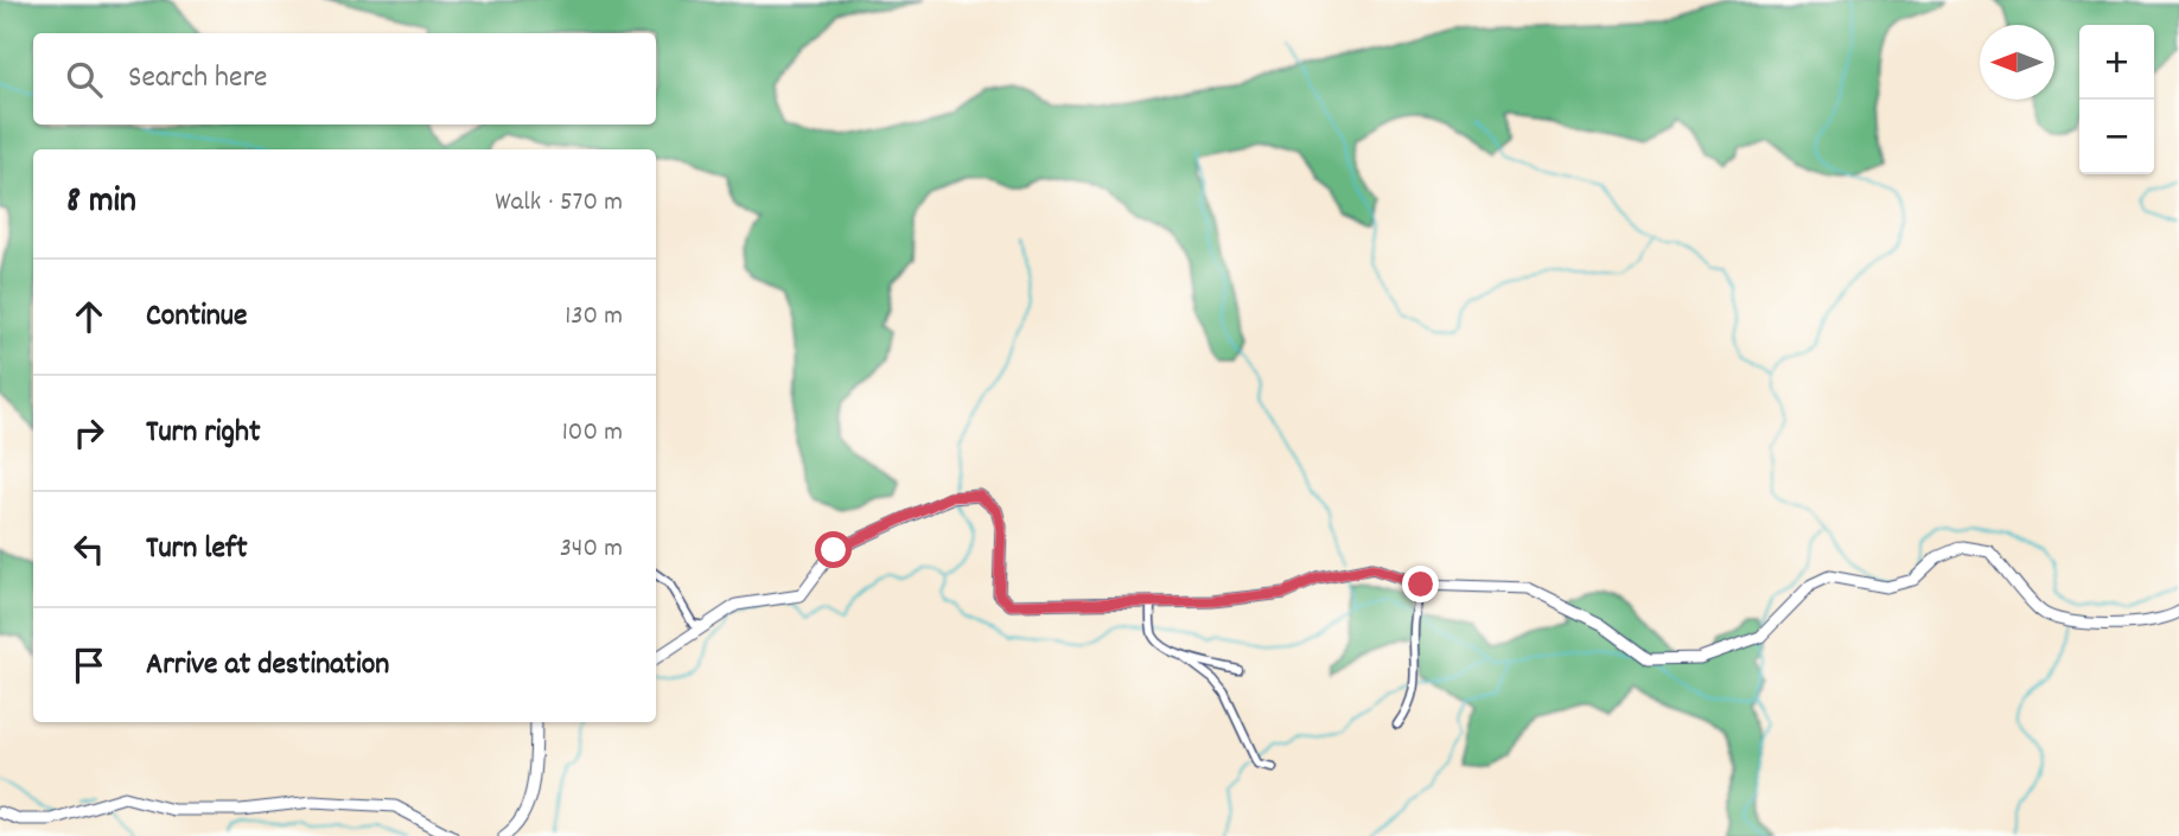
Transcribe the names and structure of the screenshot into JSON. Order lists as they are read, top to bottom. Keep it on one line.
{"north":"left","page":{"map_buttons":["+","−"],"search":"Search here","heading":["8 min","Walk · 570 m"],"list":[["Continue","130 m"],["Turn right","100 m"],["Turn left","340 m"],"Arrive at destination"]}}
